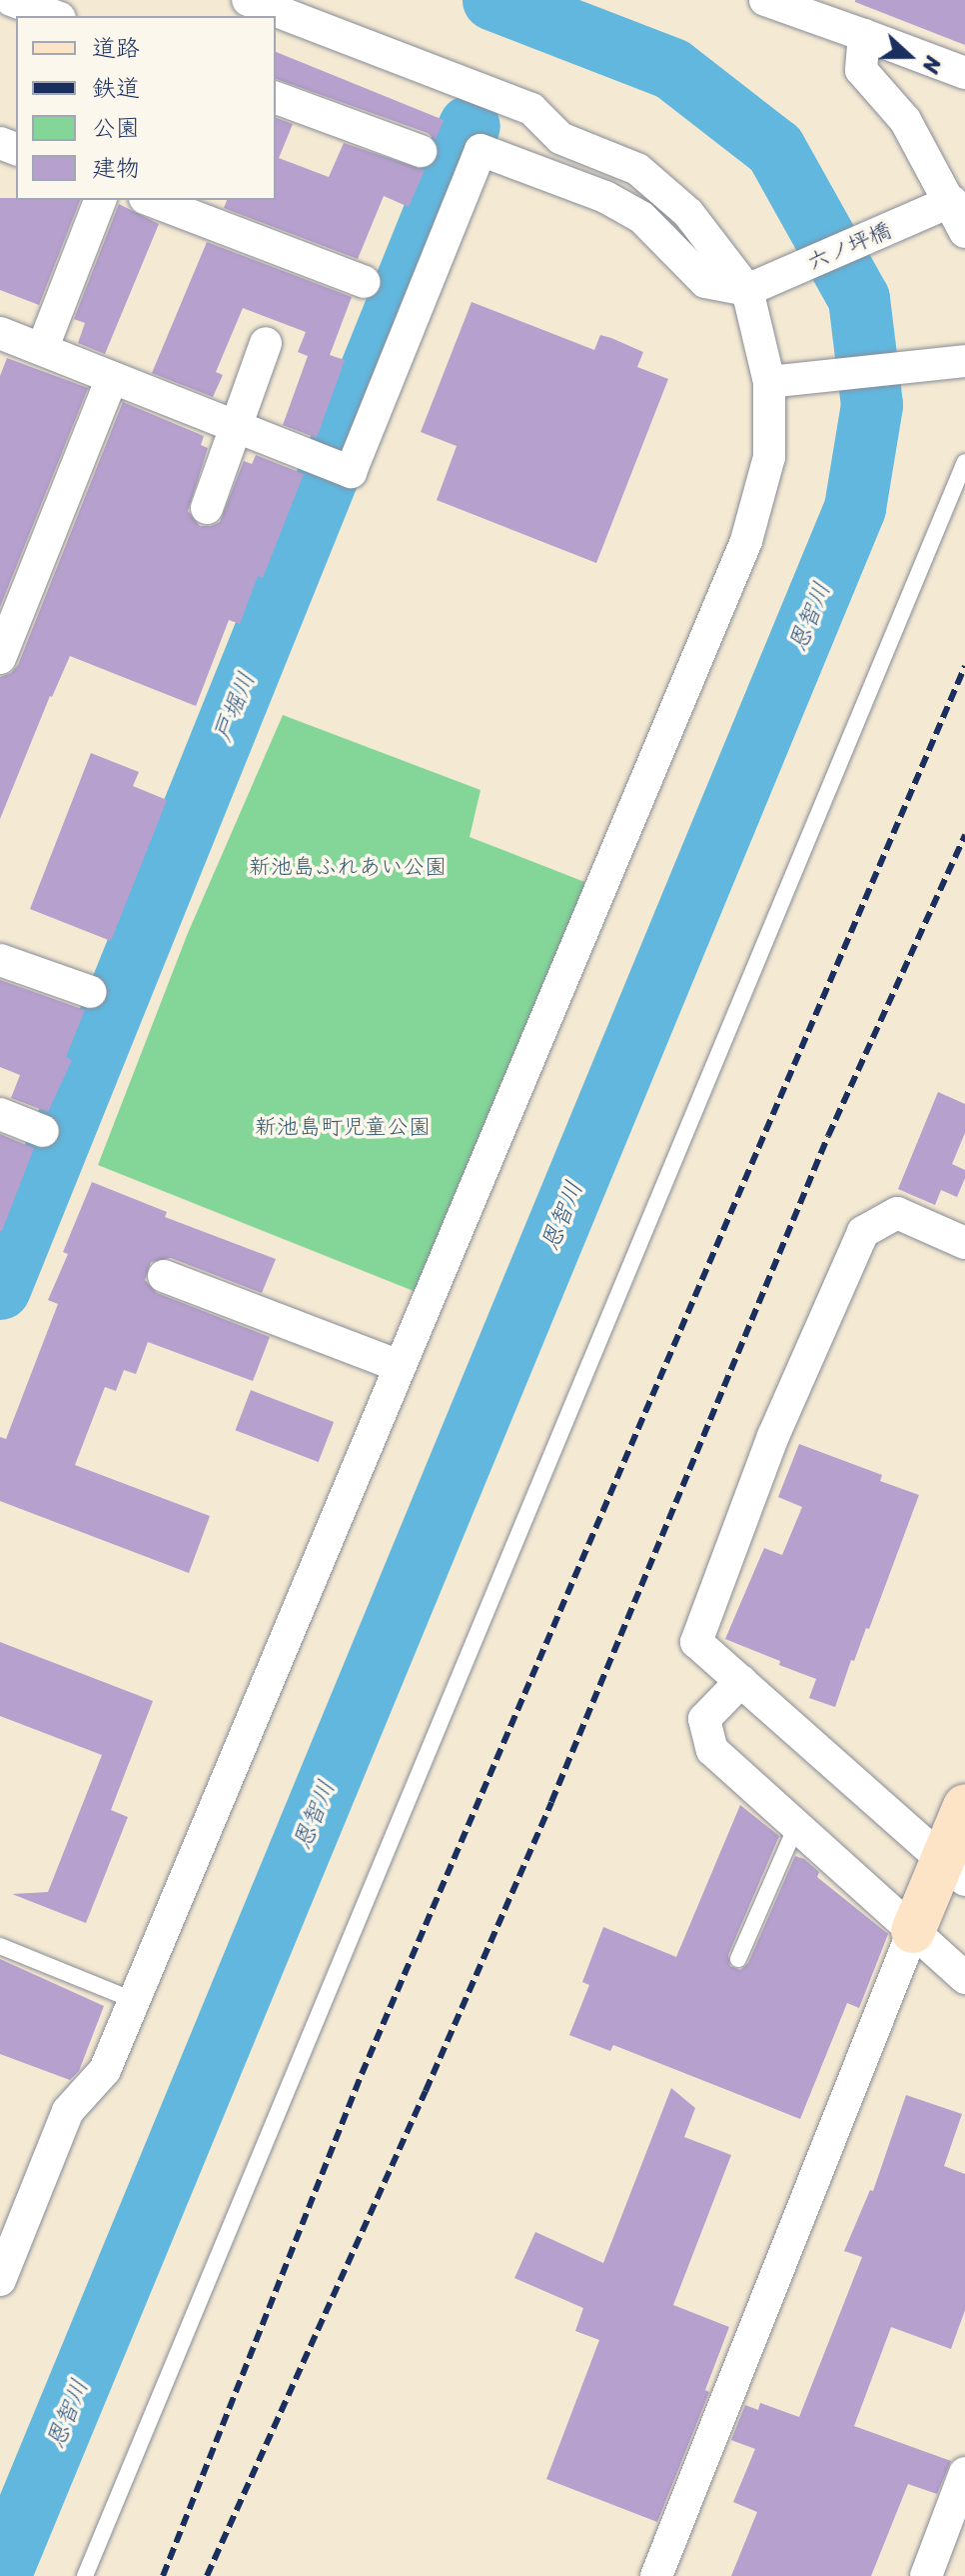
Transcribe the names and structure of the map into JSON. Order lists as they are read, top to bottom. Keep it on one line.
{"streets":{"street":["六ノ坪橋"]},"water":["恩智川","戸堀川"],"parks":["新池島ふれあい公園","新池島町児童公園"],"legend":["道路","鉄道","公園","建物"],"north":"right"}
